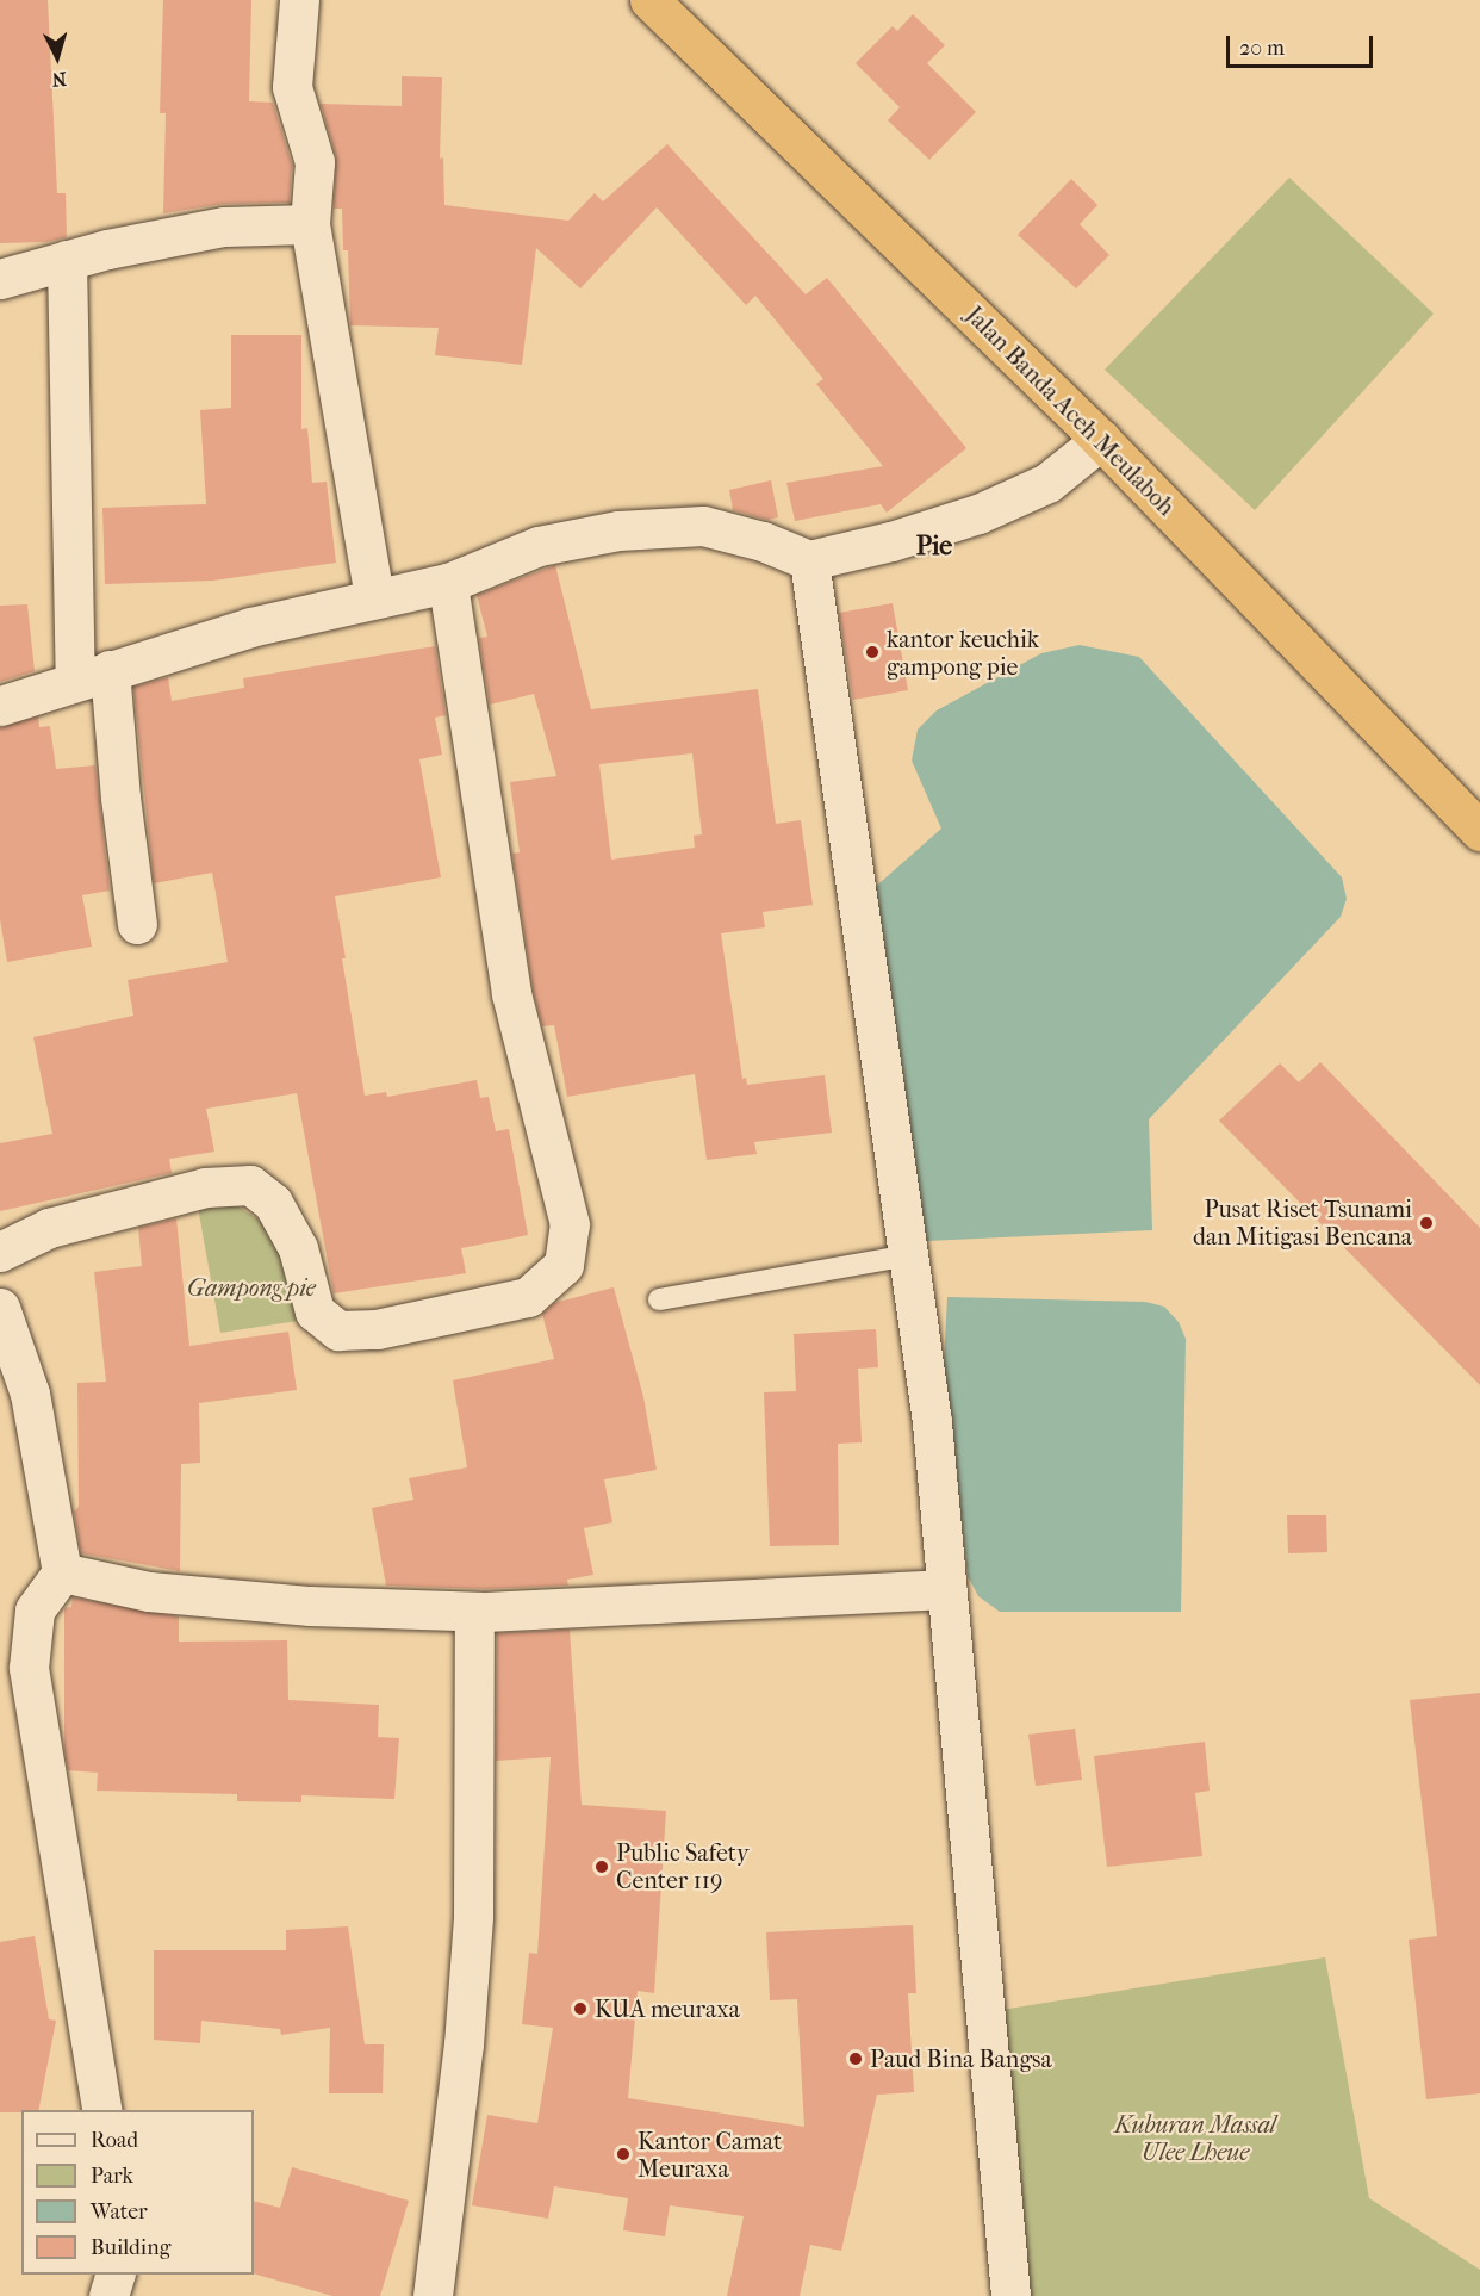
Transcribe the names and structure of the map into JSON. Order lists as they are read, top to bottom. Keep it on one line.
{"streets":{"highway":["Jalan Banda Aceh Meulaboh"]},"districts":["Pie"],"parks":["Gampong pie","Kuburan Massal Ulee Lheue"],"places":["kantor keuchik gampong pie","Pusat Riset Tsunami dan Mitigasi Bencana","Public Safety Center 119","KUA meuraxa","Paud Bina Bangsa","Kantor Camat Meuraxa"],"legend":["Road","Park","Water","Building"],"scale_bar":"20 m","north":"bottom"}
